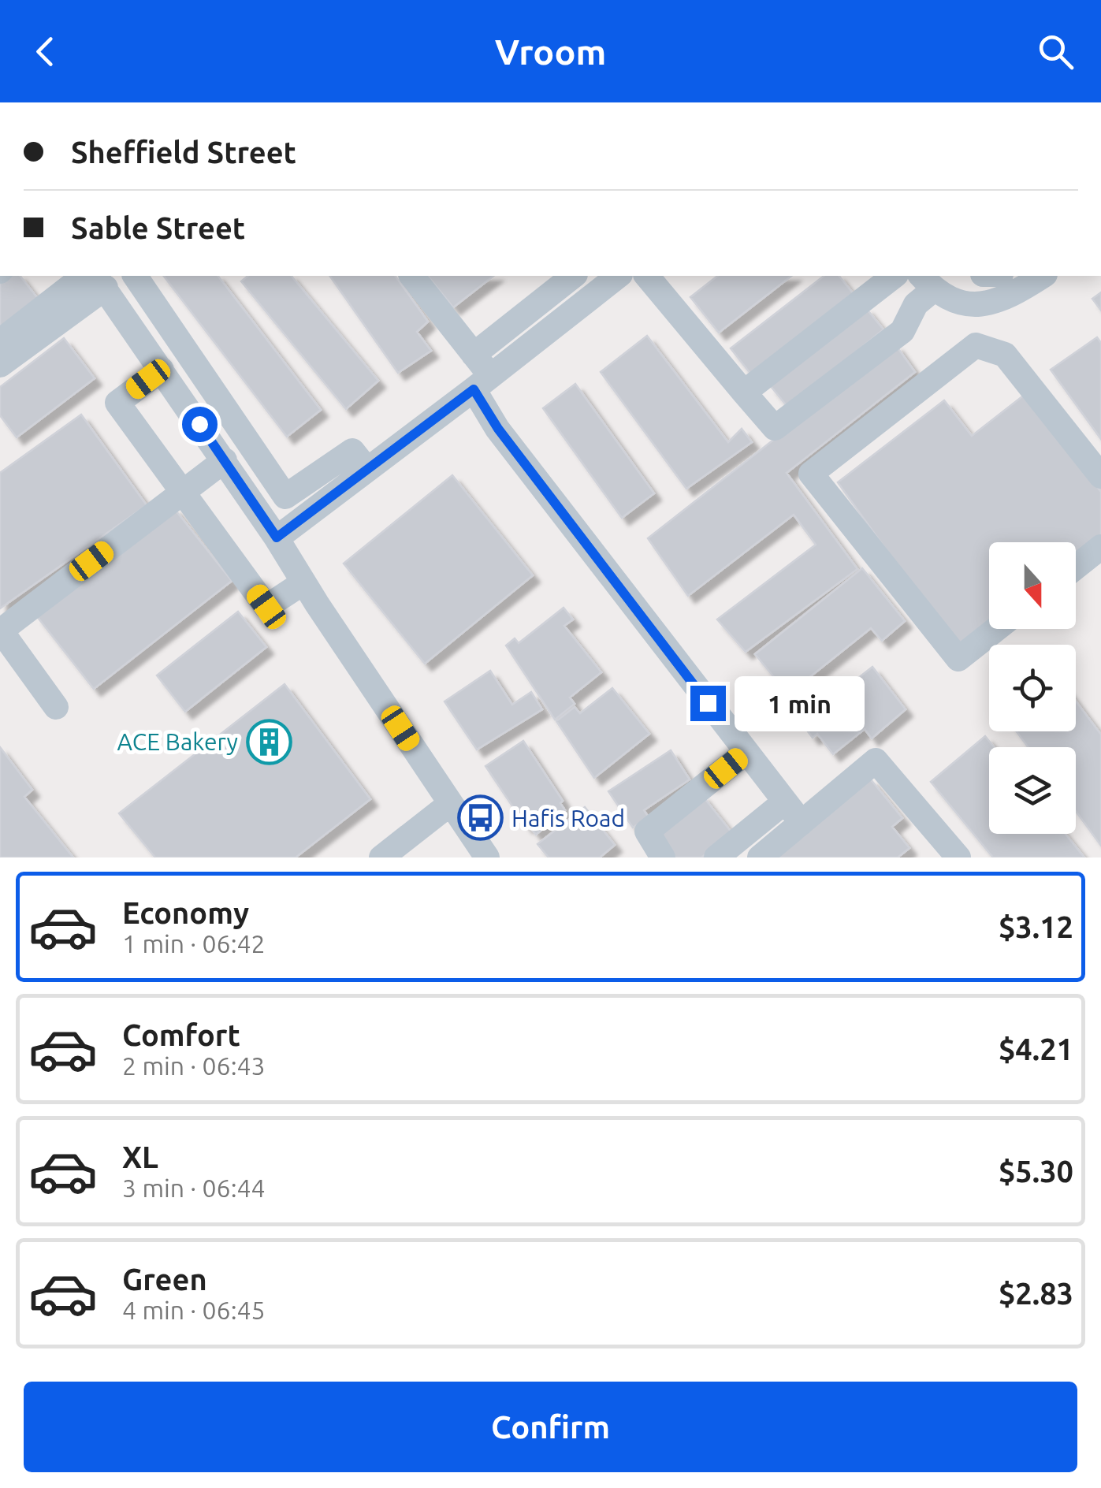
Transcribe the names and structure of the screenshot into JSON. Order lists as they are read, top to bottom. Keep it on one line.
{"places":{"building":["ACE Bakery"],"bus stop":["Hafis Road"]},"north":"bottom","page":{"header":"Vroom","banner":["Sheffield Street","Sable Street"],"bubble":"1 min","list":[{"name":"Economy","note":"1 min · 06:42","value":"$3.12"},{"name":"Comfort","note":"2 min · 06:43","value":"$4.21"},{"name":"XL","note":"3 min · 06:44","value":"$5.30"},{"name":"Green","note":"4 min · 06:45","value":"$2.83"}],"buttons":"Confirm"}}
